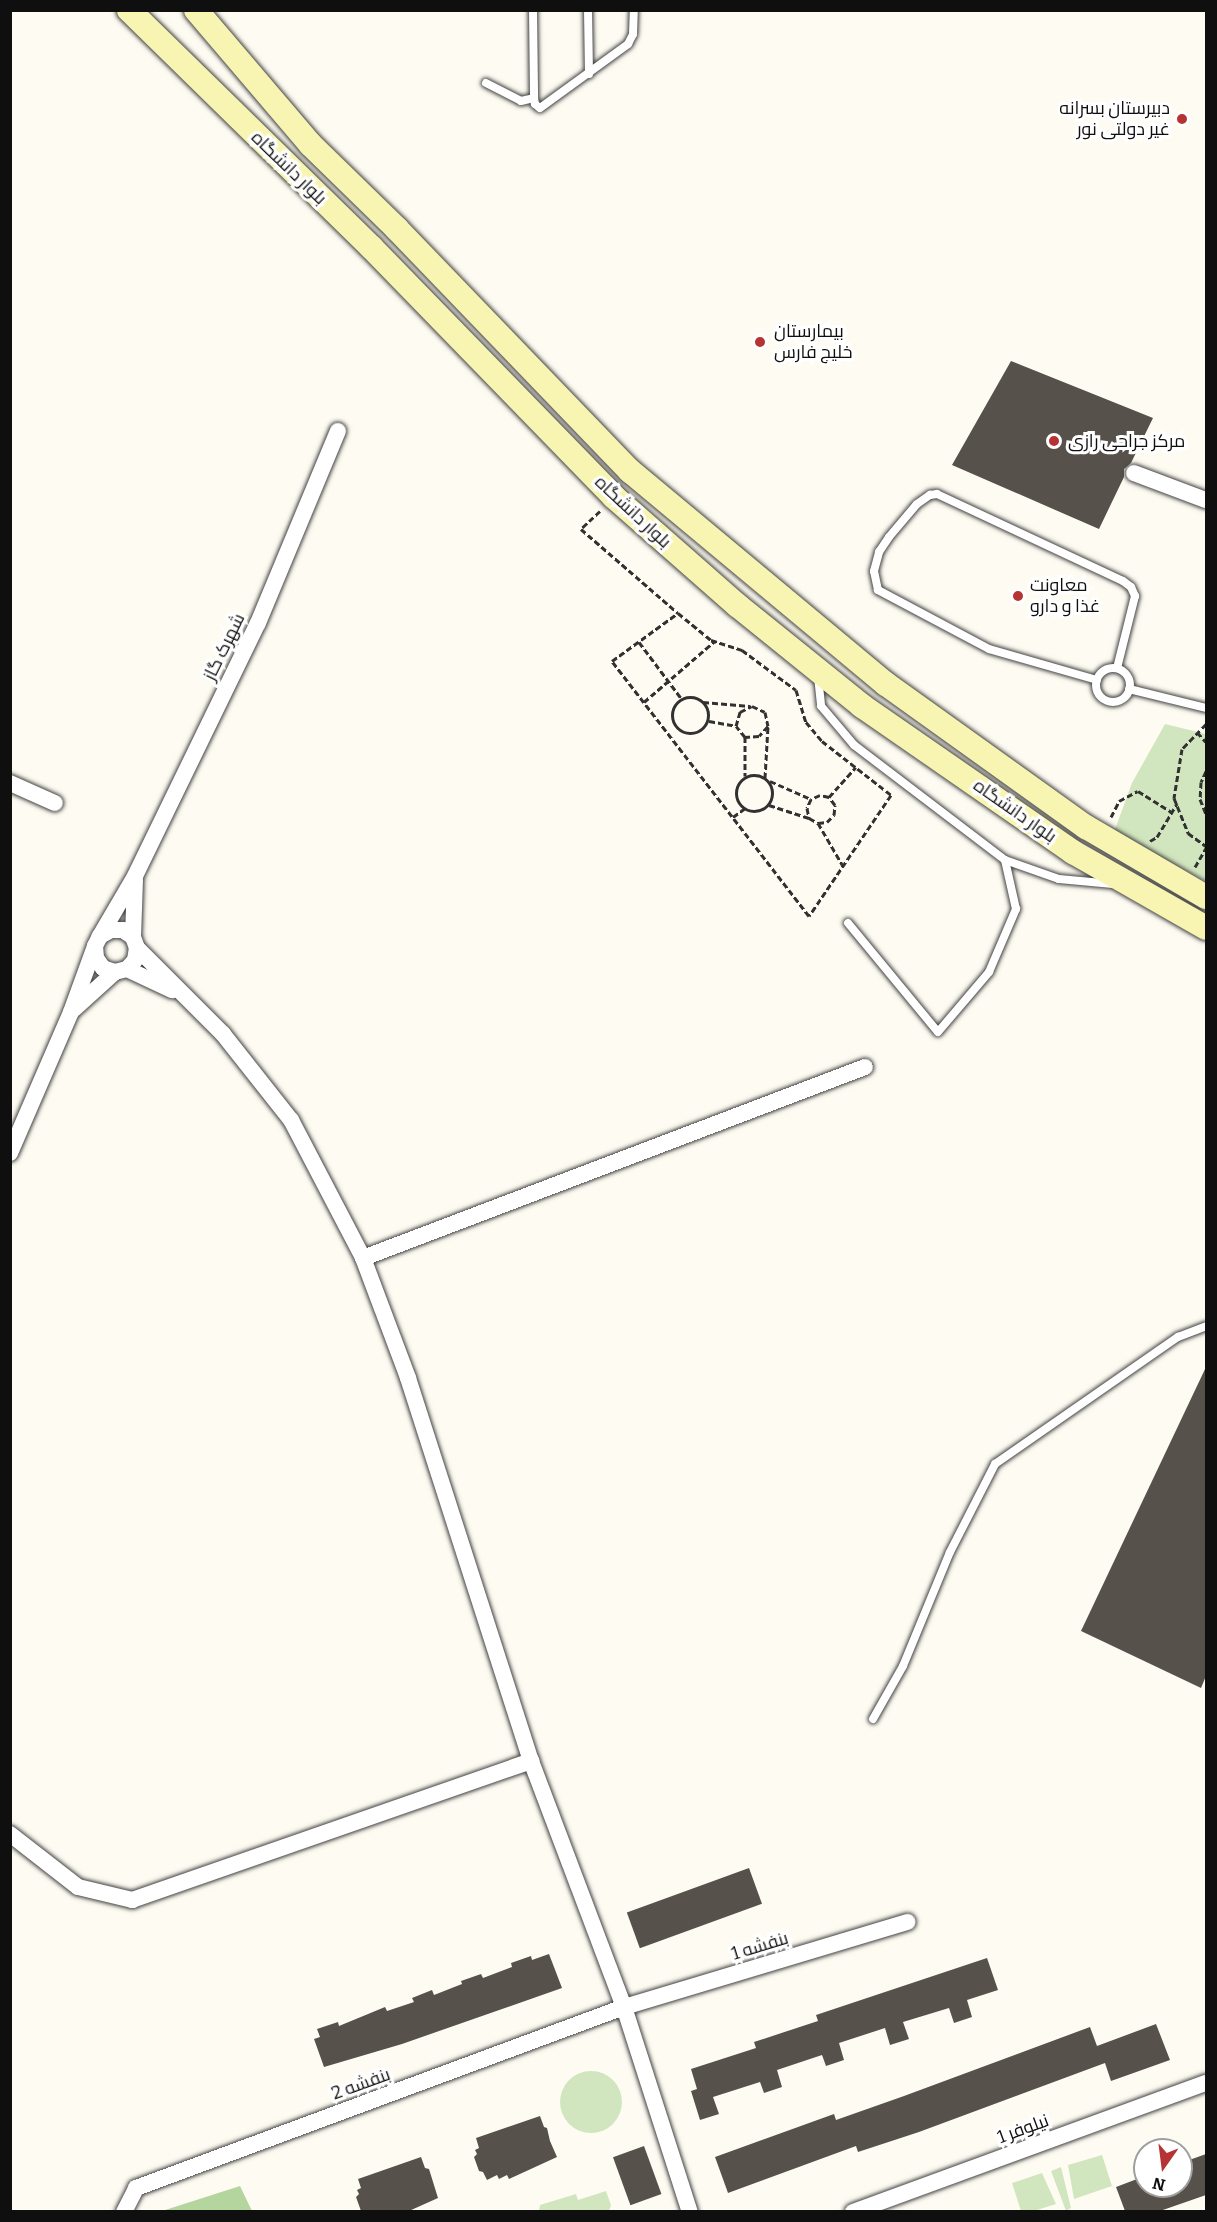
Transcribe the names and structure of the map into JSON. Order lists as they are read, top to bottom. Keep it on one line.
{"streets":{"main road":["بلوار دانشگاه"],"street":["شهرک گاز","بنفشه 1","بنفشه 2","نیلوفر 1"]},"crossings":[["بنفشه 1","بنفشه 2"]],"places":["دبیرستان بسرانه غیر دولتی نور","بیمارستان خلیج فارس","مرکز جراحی رازی","معاونت غذا و دارو"],"north":"bottom"}
